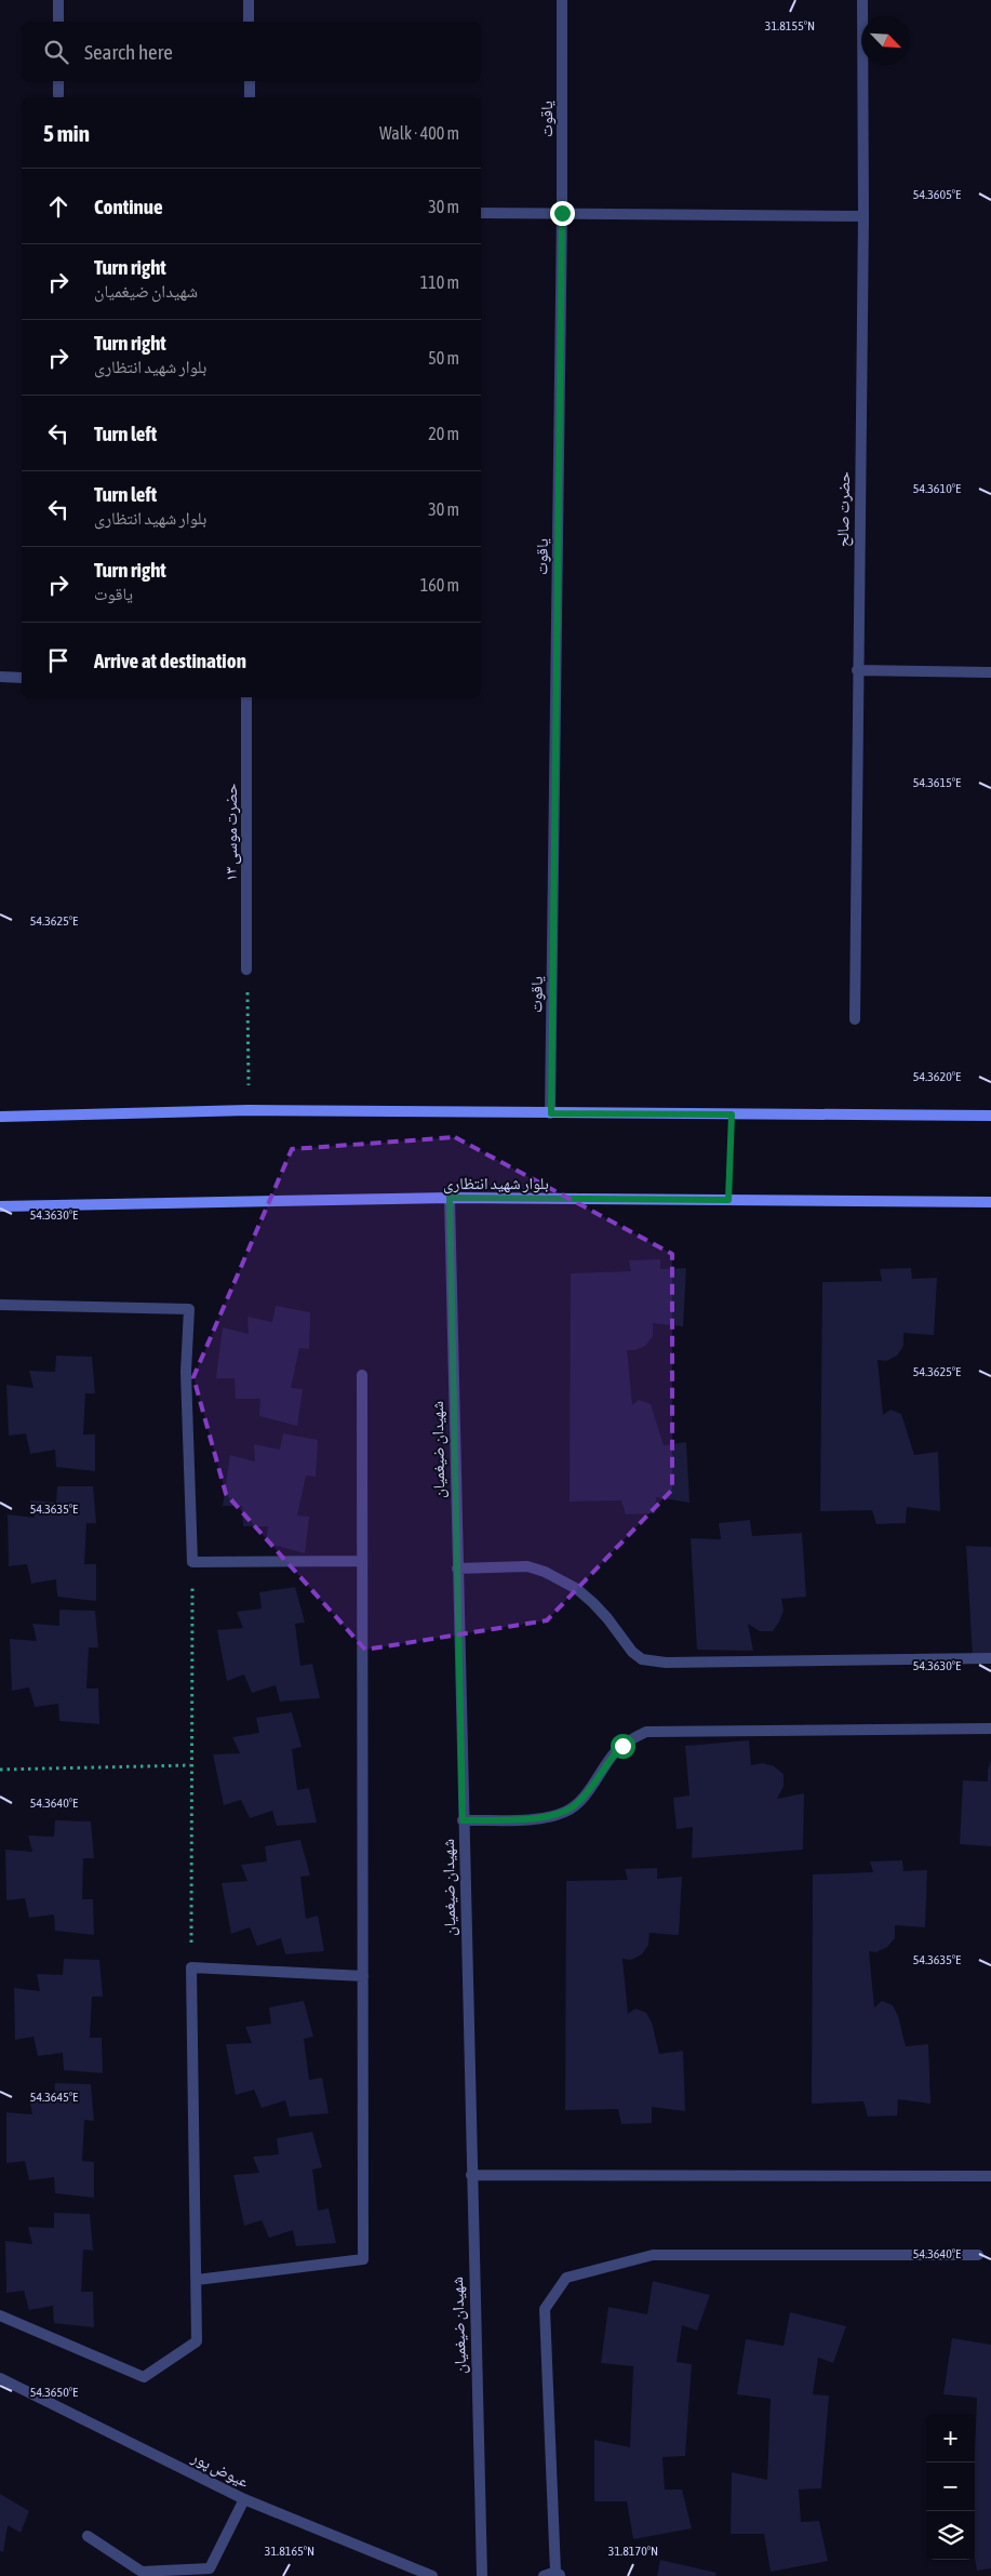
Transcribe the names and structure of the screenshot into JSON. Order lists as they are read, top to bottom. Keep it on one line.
{"streets":{"main road":["بلوار شهید انتظاری"],"street":["یاقوت","حضرت صالح","حضرت موسی ۱۳","شهیدان ضیغمیان","عیوض پور"]},"crossings":[["بلوار شهید انتظاری","شهیدان ضیغمیان"]],"north":"bottom right","page":{"search":"Search here","heading":["5 min","Walk · 400 m"],"list":[["Continue","30 m"],["Turn right","شهیدان ضیغمیان","110 m"],["Turn right","بلوار شهید انتظاری","50 m"],["Turn left","20 m"],["Turn left","بلوار شهید انتظاری","30 m"],["Turn right","یاقوت","160 m"],"Arrive at destination"],"map_buttons":["+","−"]},"coordinates":["31.8155°N","54.3605°E","54.3610°E","54.3615°E","54.3625°E","54.3620°E","54.3630°E","54.3635°E","54.3640°E","54.3645°E","54.3650°E","31.8165°N","31.8170°N"]}
